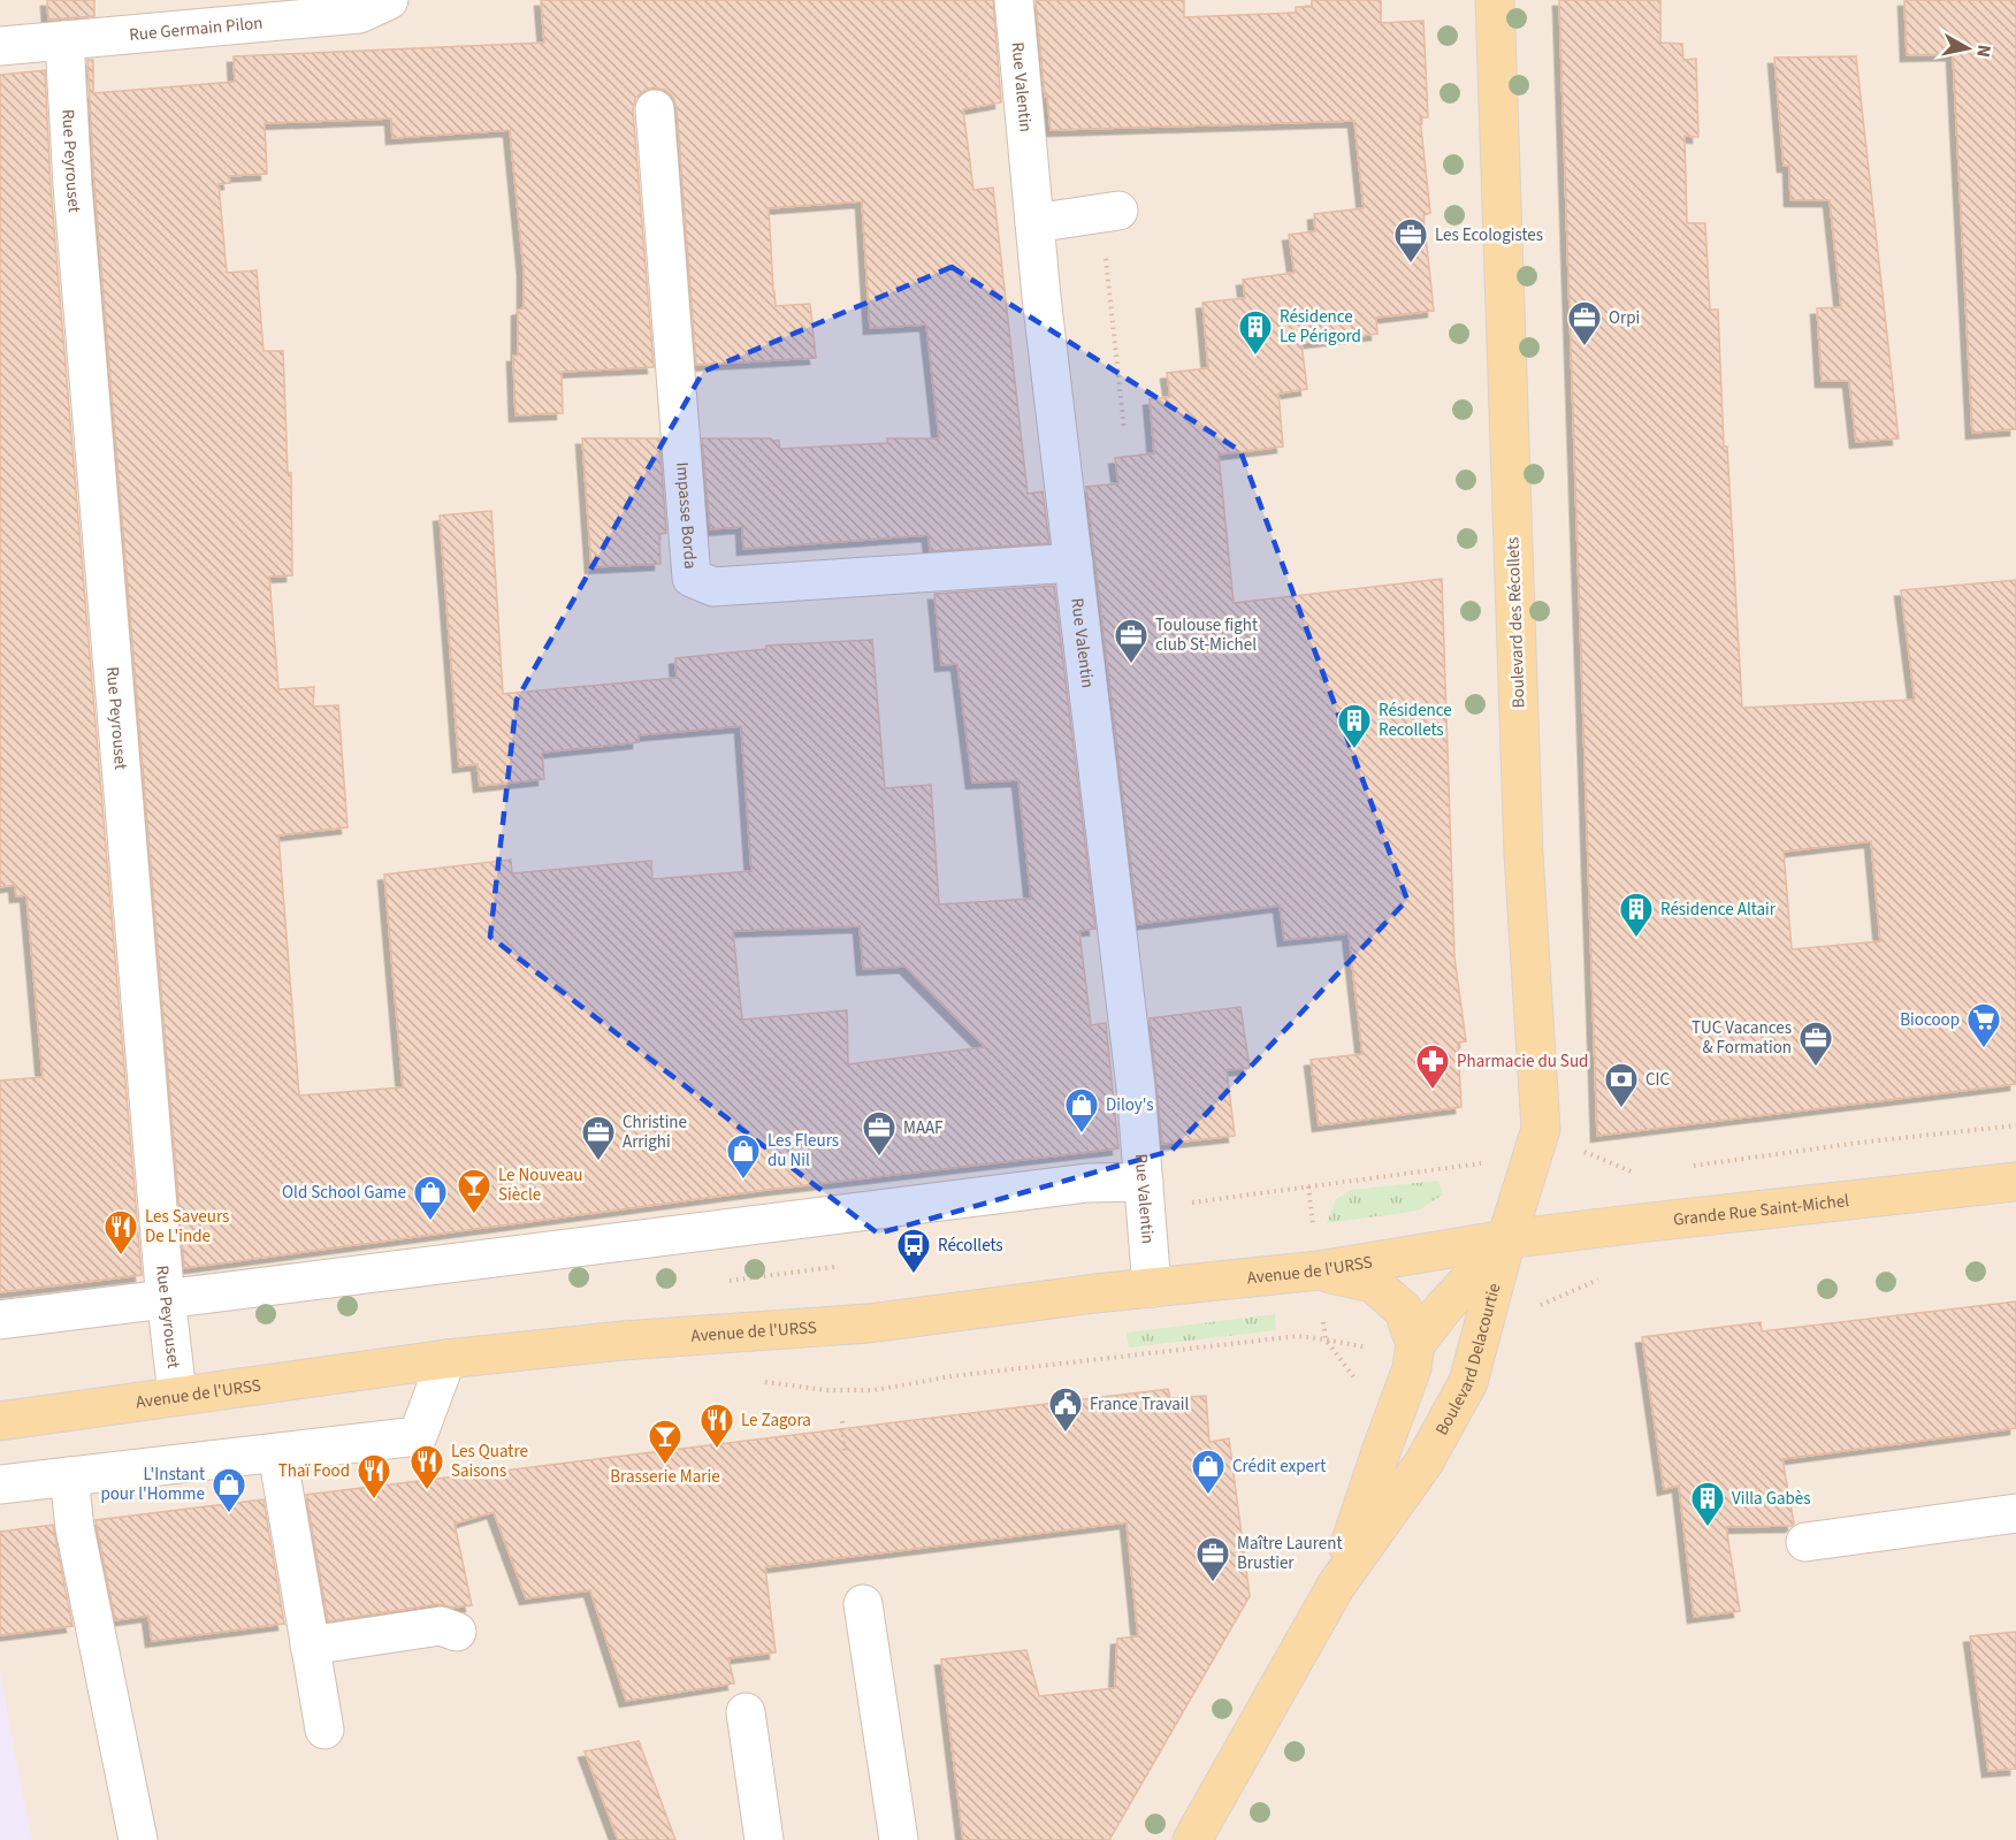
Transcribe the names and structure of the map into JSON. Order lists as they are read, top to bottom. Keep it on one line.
{"streets":{"main road":["Boulevard des Récollets","Grande Rue Saint-Michel","Avenue de l'URSS","Boulevard Delacourtie"],"street":["Rue Germain Pilon","Rue Valentin","Rue Peyrouset","Impasse Borda"]},"crossings":[["Rue Germain Pilon","Rue Peyrouset"],["Rue Valentin","Impasse Borda"],["Rue Valentin","Avenue de l'URSS"],["Rue Peyrouset","Avenue de l'URSS"],["Boulevard des Récollets","Grande Rue Saint-Michel"],["Boulevard des Récollets","Avenue de l'URSS"],["Boulevard des Récollets","Boulevard Delacourtie"],["Grande Rue Saint-Michel","Avenue de l'URSS"],["Grande Rue Saint-Michel","Boulevard Delacourtie"],["Avenue de l'URSS","Boulevard Delacourtie"]],"places":{"office":["Les Ecologistes","Orpi","Toulouse fight club St-Michel","TUC Vacances & Formation","MAAF","Christine Arrighi","Maître Laurent Brustier"],"building":["Résidence Le Périgord","Résidence Recollets","Résidence Altair","Villa Gabès"],"supermarket":["Biocoop"],"pharmacy":["Pharmacie du Sud"],"bank":["CIC"],"shop":["Diloy's","Les Fleurs du Nil","Old School Game","Crédit expert","L'Instant pour l'Homme"],"bar":["Le Nouveau Siècle","Brasserie Marie"],"restaurant":["Les Saveurs De L'inde","Le Zagora","Les Quatre Saisons","Thaï Food"],"bus stop":["Récollets"],"public building":["France Travail"]},"north":"right"}
